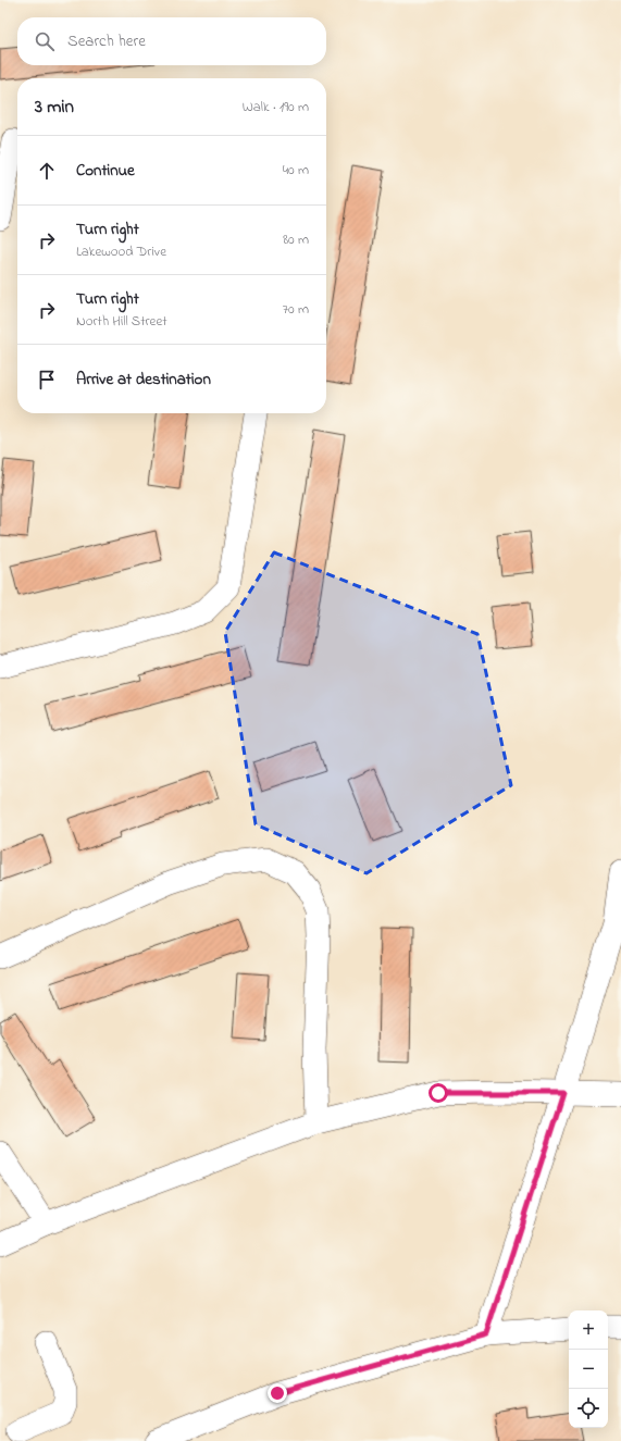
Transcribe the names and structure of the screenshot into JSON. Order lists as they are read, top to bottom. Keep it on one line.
{"page":{"search":"Search here","heading":["3 min","Walk · 190 m"],"list":[["Continue","40 m"],["Turn right","Lakewood Drive","80 m"],["Turn right","North Hill Street","70 m"],"Arrive at destination"],"map_buttons":["+","−"]}}
